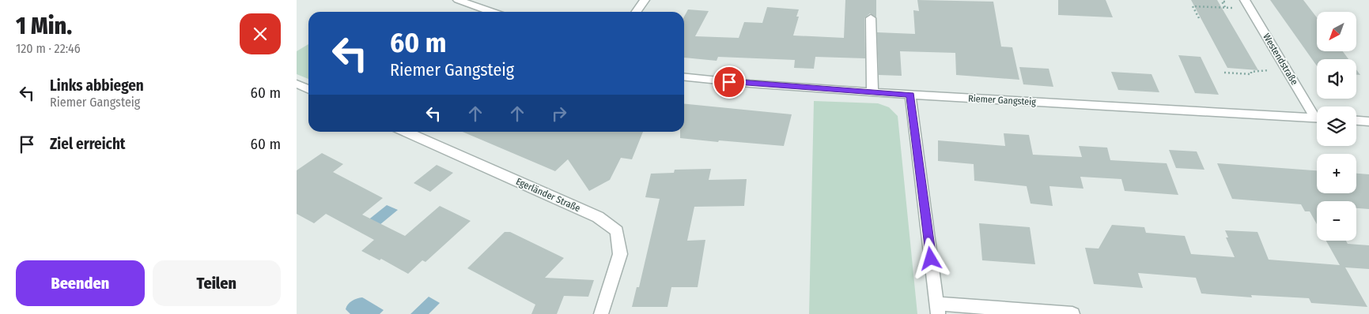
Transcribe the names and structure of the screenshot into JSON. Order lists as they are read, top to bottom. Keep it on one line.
{"streets":{"street":["Westendstraße","Riemer Gangsteig","Egerländer Straße"]},"north":"bottom left","page":{"heading":["1 Min.","120 m · 22:46"],"map_buttons":["+","−"],"turn":["60 m","Riemer Gangsteig"],"list":[{"name":"Links abbiegen","note":"Riemer Gangsteig","value":"60 m"},{"name":"Ziel erreicht","value":"60 m"}],"buttons":["Beenden","Teilen"]}}
